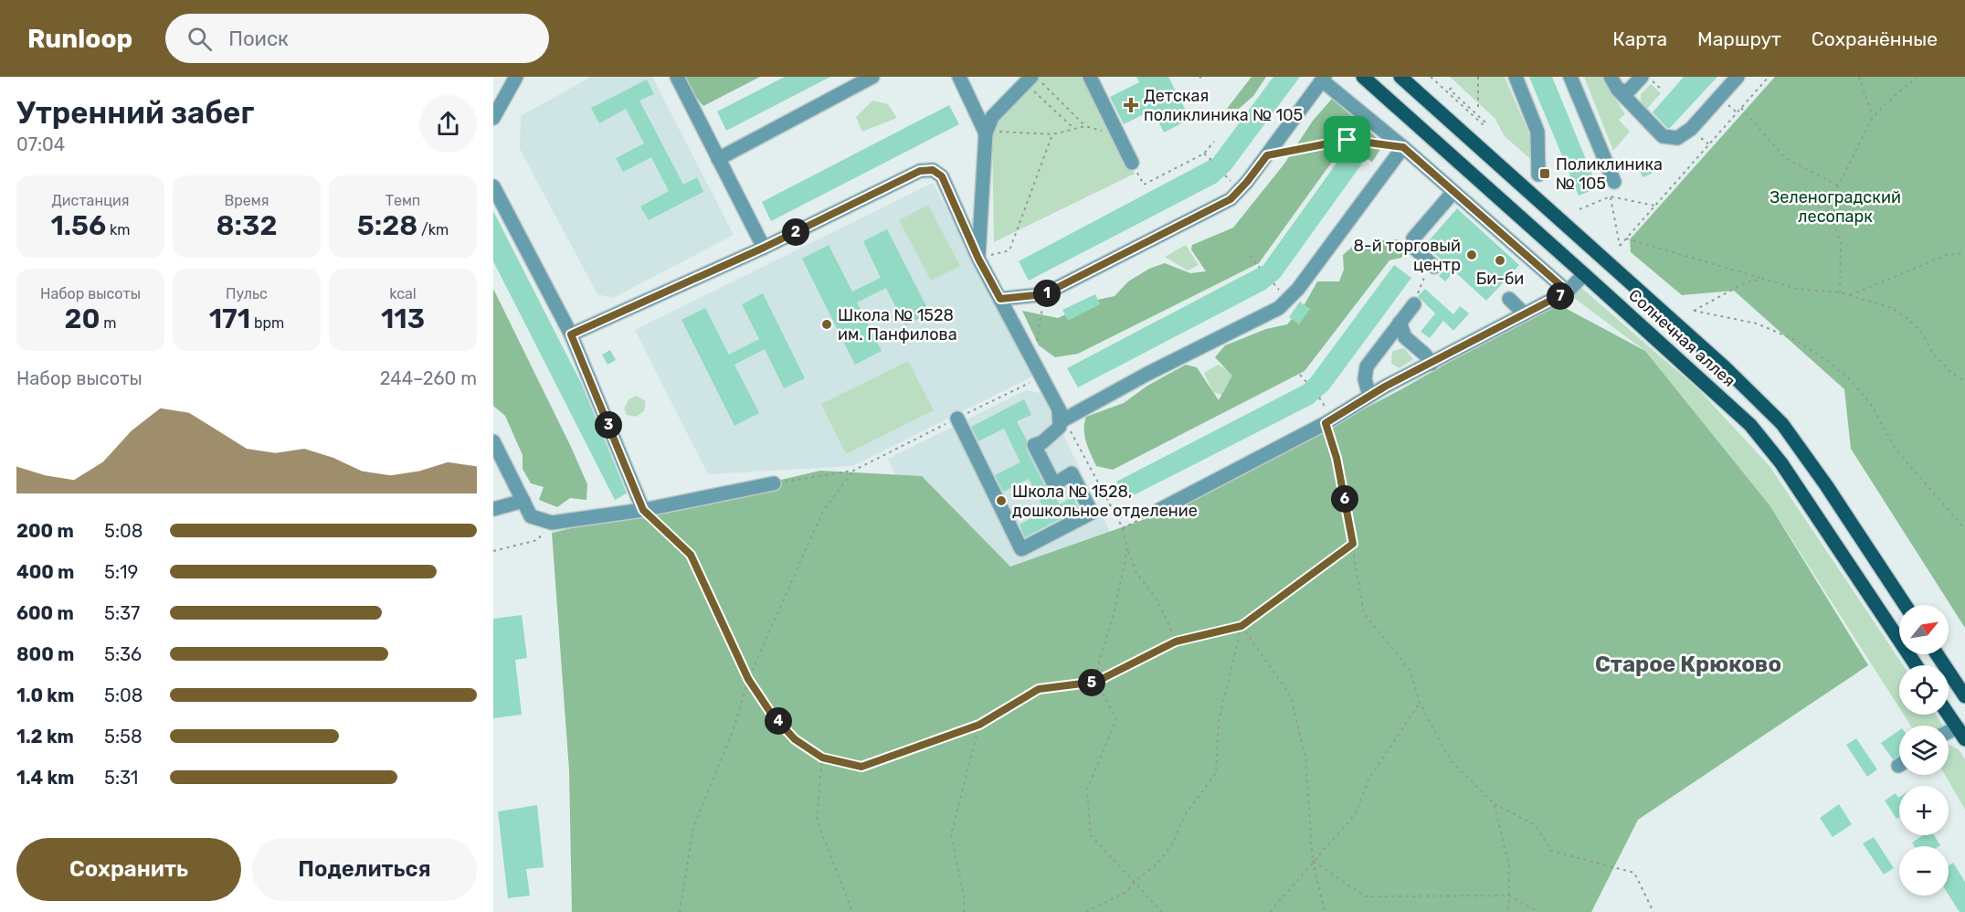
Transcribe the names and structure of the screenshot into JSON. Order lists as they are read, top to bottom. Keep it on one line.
{"streets":{"main road":["Солнечная аллея"]},"districts":["Старое Крюково"],"parks":["Зеленоградский лесопарк"],"places":{"health":["Детская поликлиника № 105"],"transit":["Поликлиника № 105"],"other":["8-й торговый центр","Би-би","Школа № 1528 им. Панфилова","Школа № 1528, дошкольное отделение"]},"north":"top right","page":{"header":"Runloop","search":"Поиск","nav":["Карта","Маршрут","Сохранённые"],"heading":["Утренний забег","07:04"],"stats":[["Дистанция","1.56 km"],["Время","8:32"],["Темп","5:28 /km"],["Набор высоты","20 m"],["Пульс","171 bpm"],["kcal","113"]],"pins":["2","1","7","3","6","5","4"],"chart":["Набор высоты","244–260 m"],"list":[{"name":"200 m","note":"5:08"},{"name":"400 m","note":"5:19"},{"name":"600 m","note":"5:37"},{"name":"800 m","note":"5:36"},{"name":"1.0 km","note":"5:08"},{"name":"1.2 km","note":"5:58"},{"name":"1.4 km","note":"5:31"}],"map_buttons":["+","−"],"buttons":["Сохранить","Поделиться"]}}
